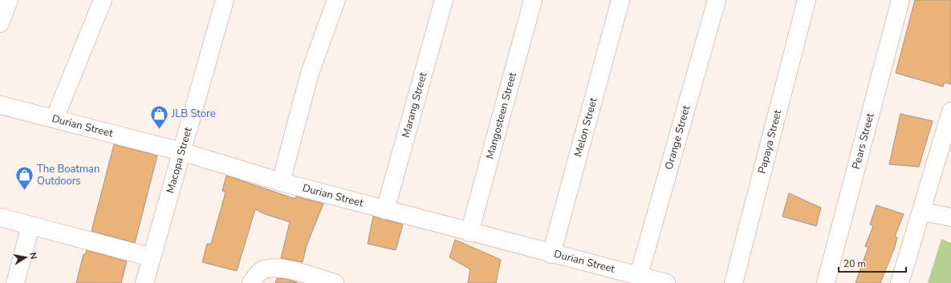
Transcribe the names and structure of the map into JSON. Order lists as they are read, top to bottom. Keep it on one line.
{"streets":{"street":["Marang Street","Mangosteen Street","Durian Street","Melon Street","Orange Street","Papaya Street","Pears Street","Macopa Street"]},"crossings":[["Marang Street","Durian Street"],["Mangosteen Street","Durian Street"],["Durian Street","Melon Street"],["Durian Street","Orange Street"],["Durian Street","Macopa Street"]],"places":{"shop":["JLB Store","The Boatman Outdoors"]},"scale_bar":"20 m","north":"right"}
